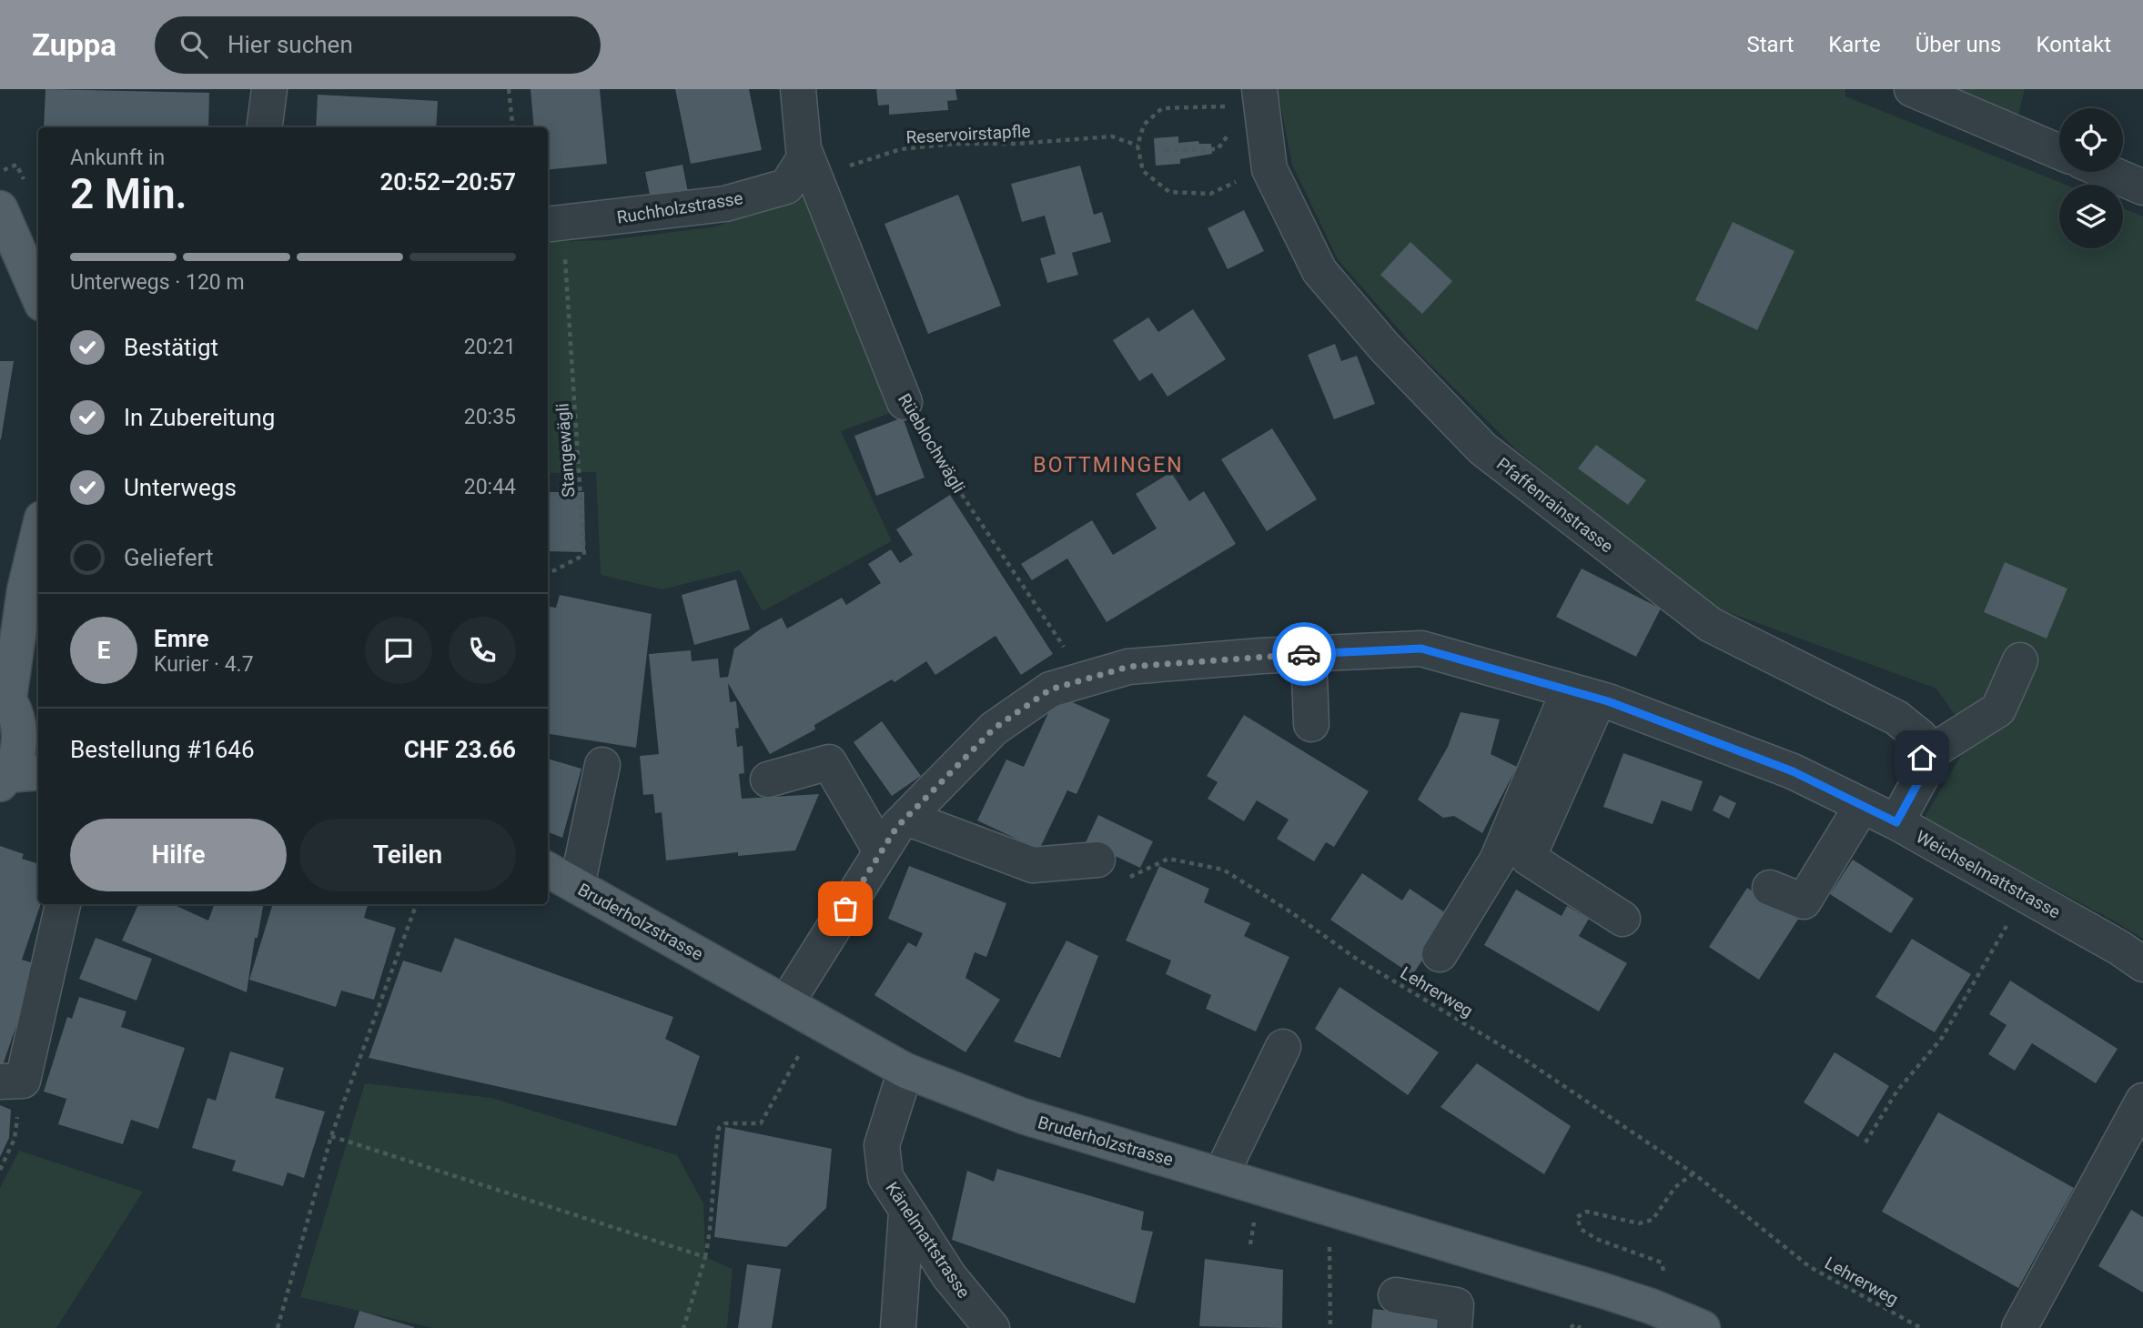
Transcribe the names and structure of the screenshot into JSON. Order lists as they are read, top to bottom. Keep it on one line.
{"streets":{"main road":["Bruderholzstrasse"],"street":["Ruchholzstrasse","Rüeblochwägli","Pfaffenrainstrasse","Weichselmattstrasse","Känelmattstrasse"],"path":["Reservoirstapfle","Stangewägli","Lehrerweg"]},"crossings":[["Reservoirstapfle","Ruchholzstrasse"],["Reservoirstapfle","Rüeblochwägli"],["Ruchholzstrasse","Rüeblochwägli"],["Ruchholzstrasse","Stangewägli"],["Rüeblochwägli","Weichselmattstrasse"],["Weichselmattstrasse","Bruderholzstrasse"],["Bruderholzstrasse","Känelmattstrasse"]],"districts":["BOTTMINGEN"],"page":{"header":"Zuppa","search":"Hier suchen","nav":["Start","Karte","Über uns","Kontakt"],"heading":["2 Min.","Ankunft in","20:52–20:57"],"panel":["Emre","Kurier · 4.7","Bestellung #1646","CHF 23.66"],"bar":"Unterwegs · 120 m","list":[["Bestätigt","20:21"],["In Zubereitung","20:35"],["Unterwegs","20:44"],"Geliefert"],"round":"E","buttons":["Hilfe","Teilen"]}}
